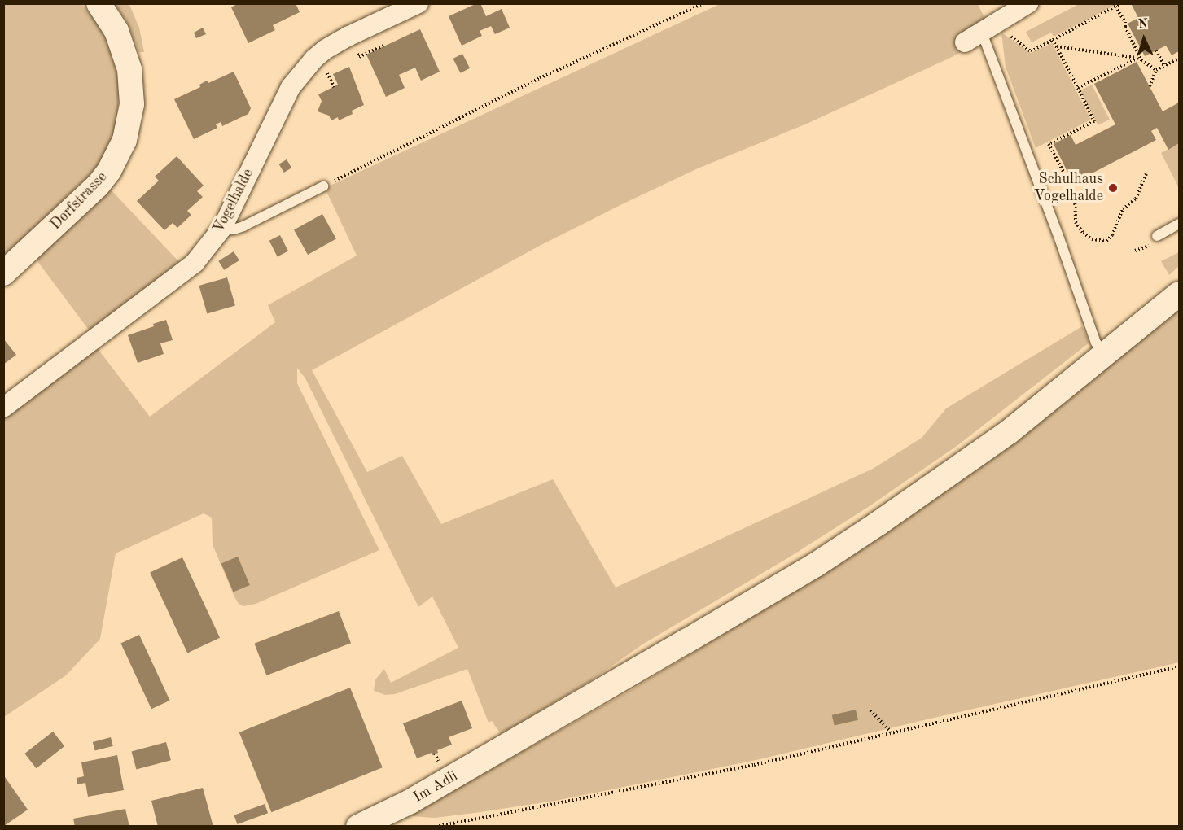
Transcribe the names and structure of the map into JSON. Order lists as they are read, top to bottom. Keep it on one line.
{"streets":{"street":["Dorfstrasse","Vogelhalde","Im Adli"]},"places":["Schulhaus Vogelhalde"],"north":"top"}
